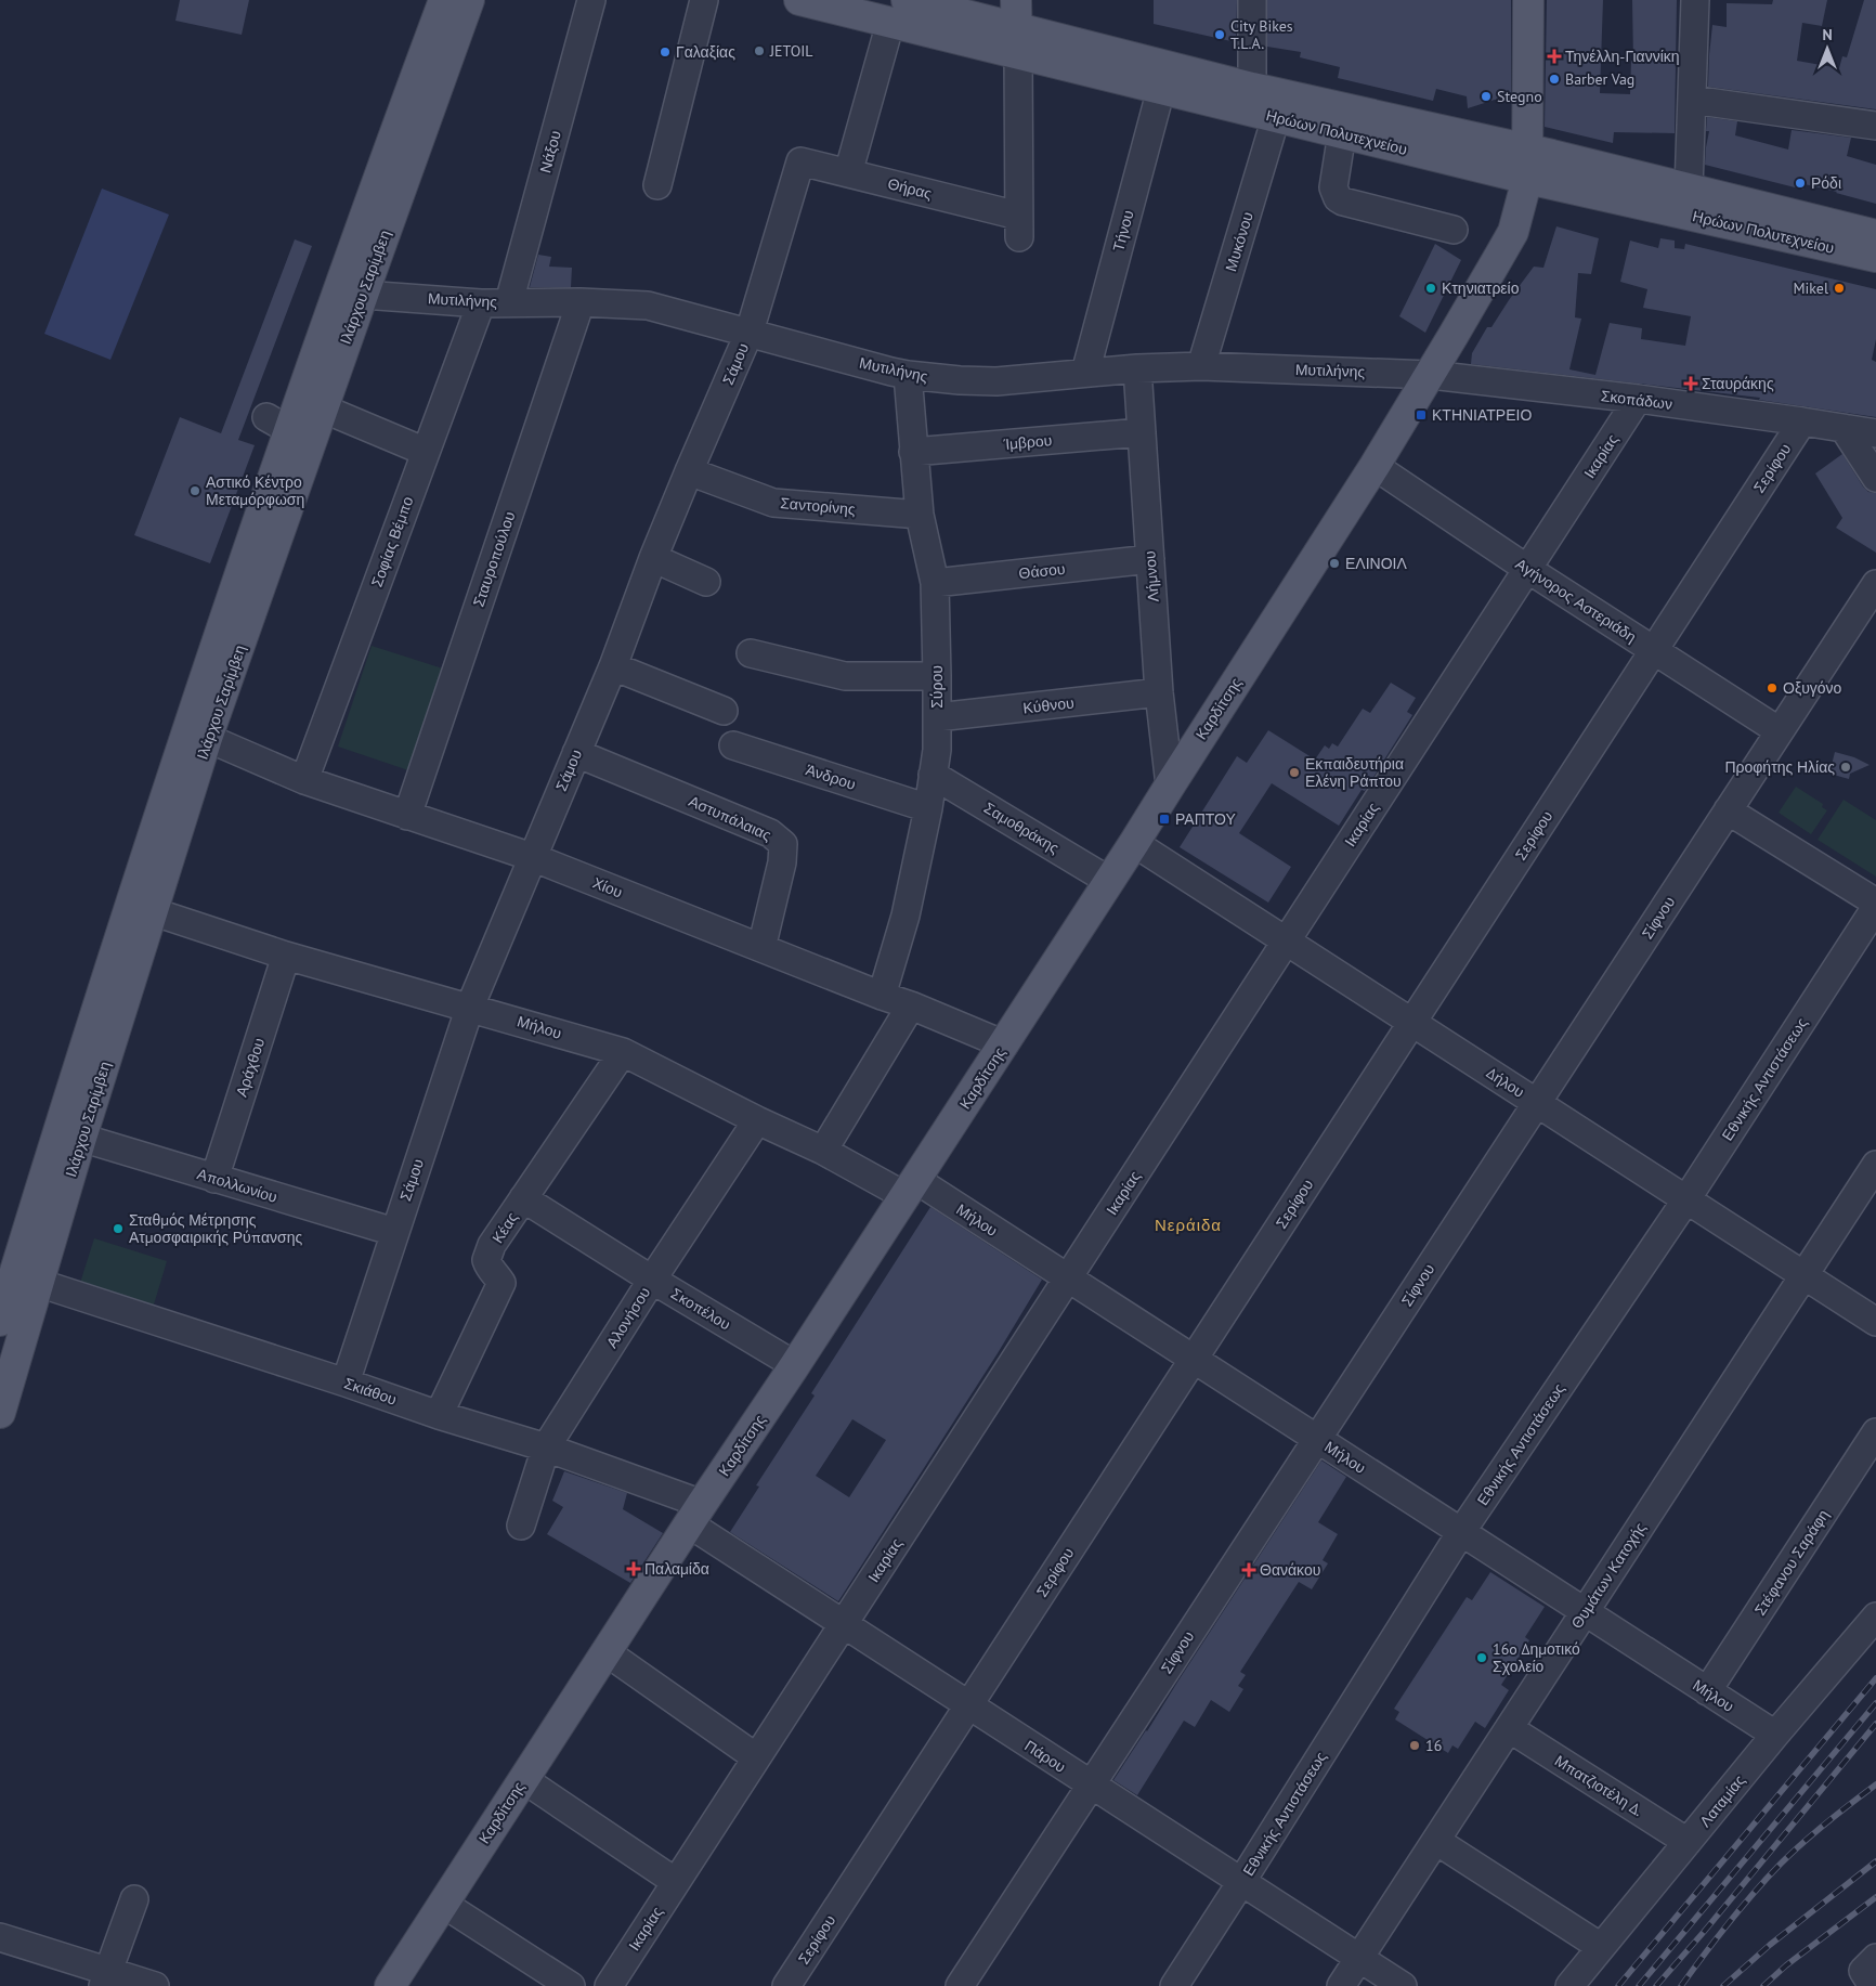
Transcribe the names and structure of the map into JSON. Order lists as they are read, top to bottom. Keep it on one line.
{"streets":{"main road":["Ηρώων Πολυτεχνείου","Ιλάρχου Σαρίμβεη","Καρδίτσης"],"street":["Νάξου","Θήρας","Τήνου","Μυκόνου","Μυτιλήνης","Σάμου","Σκοπάδων","Ίμβρου","Ικαρίας","Σερίφου","Σαντορίνης","Σοφίας Βέμπο","Σταυροπούλου","Θάσου","Λήμνου","Αγήνορος Αστεριάδη","Σύρου","Κύθνου","Άνδρου","Αστυπάλαιας","Σαμοθράκης","Χίου","Σίφνου","Μήλου","Αράχθου","Εθνικής Αντιστάσεως","Δήλου","Απολλωνίου","Κέας","Σκοπέλου","Αλονήσου","Σκιάθου","Στέφανου Σαράφη","Θυμάτων Κατοχής","Πάρου","Μπατζιοτέλη Δ.","Λαταμίας"]},"crossings":[["Ηρώων Πολυτεχνείου","Θήρας"],["Ηρώων Πολυτεχνείου","Τήνου"],["Ηρώων Πολυτεχνείου","Μυκόνου"],["Ηρώων Πολυτεχνείου","Καρδίτσης"],["Νάξου","Μυτιλήνης"],["Θήρας","Σάμου"],["Τήνου","Μυτιλήνης"],["Μυκόνου","Μυτιλήνης"],["Ιλάρχου Σαρίμβεη","Μυτιλήνης"],["Ιλάρχου Σαρίμβεη","Χίου"],["Ιλάρχου Σαρίμβεη","Μήλου"],["Ιλάρχου Σαρίμβεη","Απολλωνίου"],["Ιλάρχου Σαρίμβεη","Σκιάθου"],["Μυτιλήνης","Σάμου"],["Μυτιλήνης","Σκοπάδων"],["Μυτιλήνης","Σοφίας Βέμπο"],["Μυτιλήνης","Σταυροπούλου"],["Μυτιλήνης","Λήμνου"],["Μυτιλήνης","Σύρου"],["Μυτιλήνης","Καρδίτσης"],["Σάμου","Σαντορίνης"],["Σάμου","Αστυπάλαιας"],["Σάμου","Χίου"],["Σάμου","Μήλου"],["Σάμου","Απολλωνίου"],["Σάμου","Σκιάθου"],["Σκοπάδων","Ικαρίας"],["Σκοπάδων","Σερίφου"],["Σκοπάδων","Καρδίτσης"],["Ίμβρου","Λήμνου"],["Ίμβρου","Σύρου"],["Ικαρίας","Αγήνορος Αστεριάδη"],["Ικαρίας","Μήλου"],["Ικαρίας","Δήλου"],["Ικαρίας","Πάρου"],["Σερίφου","Αγήνορος Αστεριάδη"],["Σερίφου","Μήλου"],["Σερίφου","Δήλου"],["Σερίφου","Πάρου"],["Σαντορίνης","Σύρου"],["Σοφίας Βέμπο","Χίου"],["Σταυροπούλου","Χίου"],["Θάσου","Λήμνου"],["Θάσου","Σύρου"],["Λήμνου","Κύθνου"],["Λήμνου","Καρδίτσης"],["Αγήνορος Αστεριάδη","Καρδίτσης"],["Αγήνορος Αστεριάδη","Σίφνου"],["Σύρου","Κύθνου"],["Σύρου","Άνδρου"],["Σύρου","Σαμοθράκης"],["Σύρου","Χίου"],["Καρδίτσης","Σαμοθράκης"],["Καρδίτσης","Χίου"],["Καρδίτσης","Μήλου"],["Καρδίτσης","Δήλου"],["Καρδίτσης","Σκοπέλου"],["Καρδίτσης","Σκιάθου"],["Καρδίτσης","Πάρου"],["Αστυπάλαιας","Χίου"],["Σίφνου","Μήλου"],["Σίφνου","Δήλου"],["Σίφνου","Πάρου"],["Μήλου","Αράχθου"],["Μήλου","Εθνικής Αντιστάσεως"],["Μήλου","Κέας"],["Μήλου","Αλονήσου"],["Μήλου","Στέφανου Σαράφη"],["Μήλου","Θυμάτων Κατοχής"],["Μήλου","Λαταμίας"],["Αράχθου","Απολλωνίου"],["Εθνικής Αντιστάσεως","Δήλου"],["Εθνικής Αντιστάσεως","Πάρου"],["Δήλου","Θυμάτων Κατοχής"],["Κέας","Σκοπέλου"],["Κέας","Σκιάθου"],["Σκοπέλου","Αλονήσου"],["Αλονήσου","Σκιάθου"],["Σκιάθου","Πάρου"],["Θυμάτων Κατοχής","Πάρου"],["Θυμάτων Κατοχής","Μπατζιοτέλη Δ."],["Μπατζιοτέλη Δ.","Λαταμίας"]],"districts":["Νεράιδα"],"places":{"other":["City Bikes T.L.A.","JETOIL","Γαλαξίας","Barber Vag","Stegno","Ρόδι","Κτηνιατρείο","Mikel","Αστικό Κέντρο Μεταμόρφωση","ΕΛΙΝΟΙΛ","Οξυγόνο","Προφήτης Ηλίας","Εκπαιδευτήρια Ελένη Ράπτου","Σταθμός Μέτρησης Ατμοσφαιρικής Ρύπανσης","16o Δημοτικό Σχολείο","16"],"health":["Τηνέλλη-Γιαννίκη","Σταυράκης","Παλαμίδα","Θανάκου"],"transit":["ΚΤΗΝΙΑΤΡΕΙΟ","ΡΑΠΤΟΥ"]},"north":"top"}
